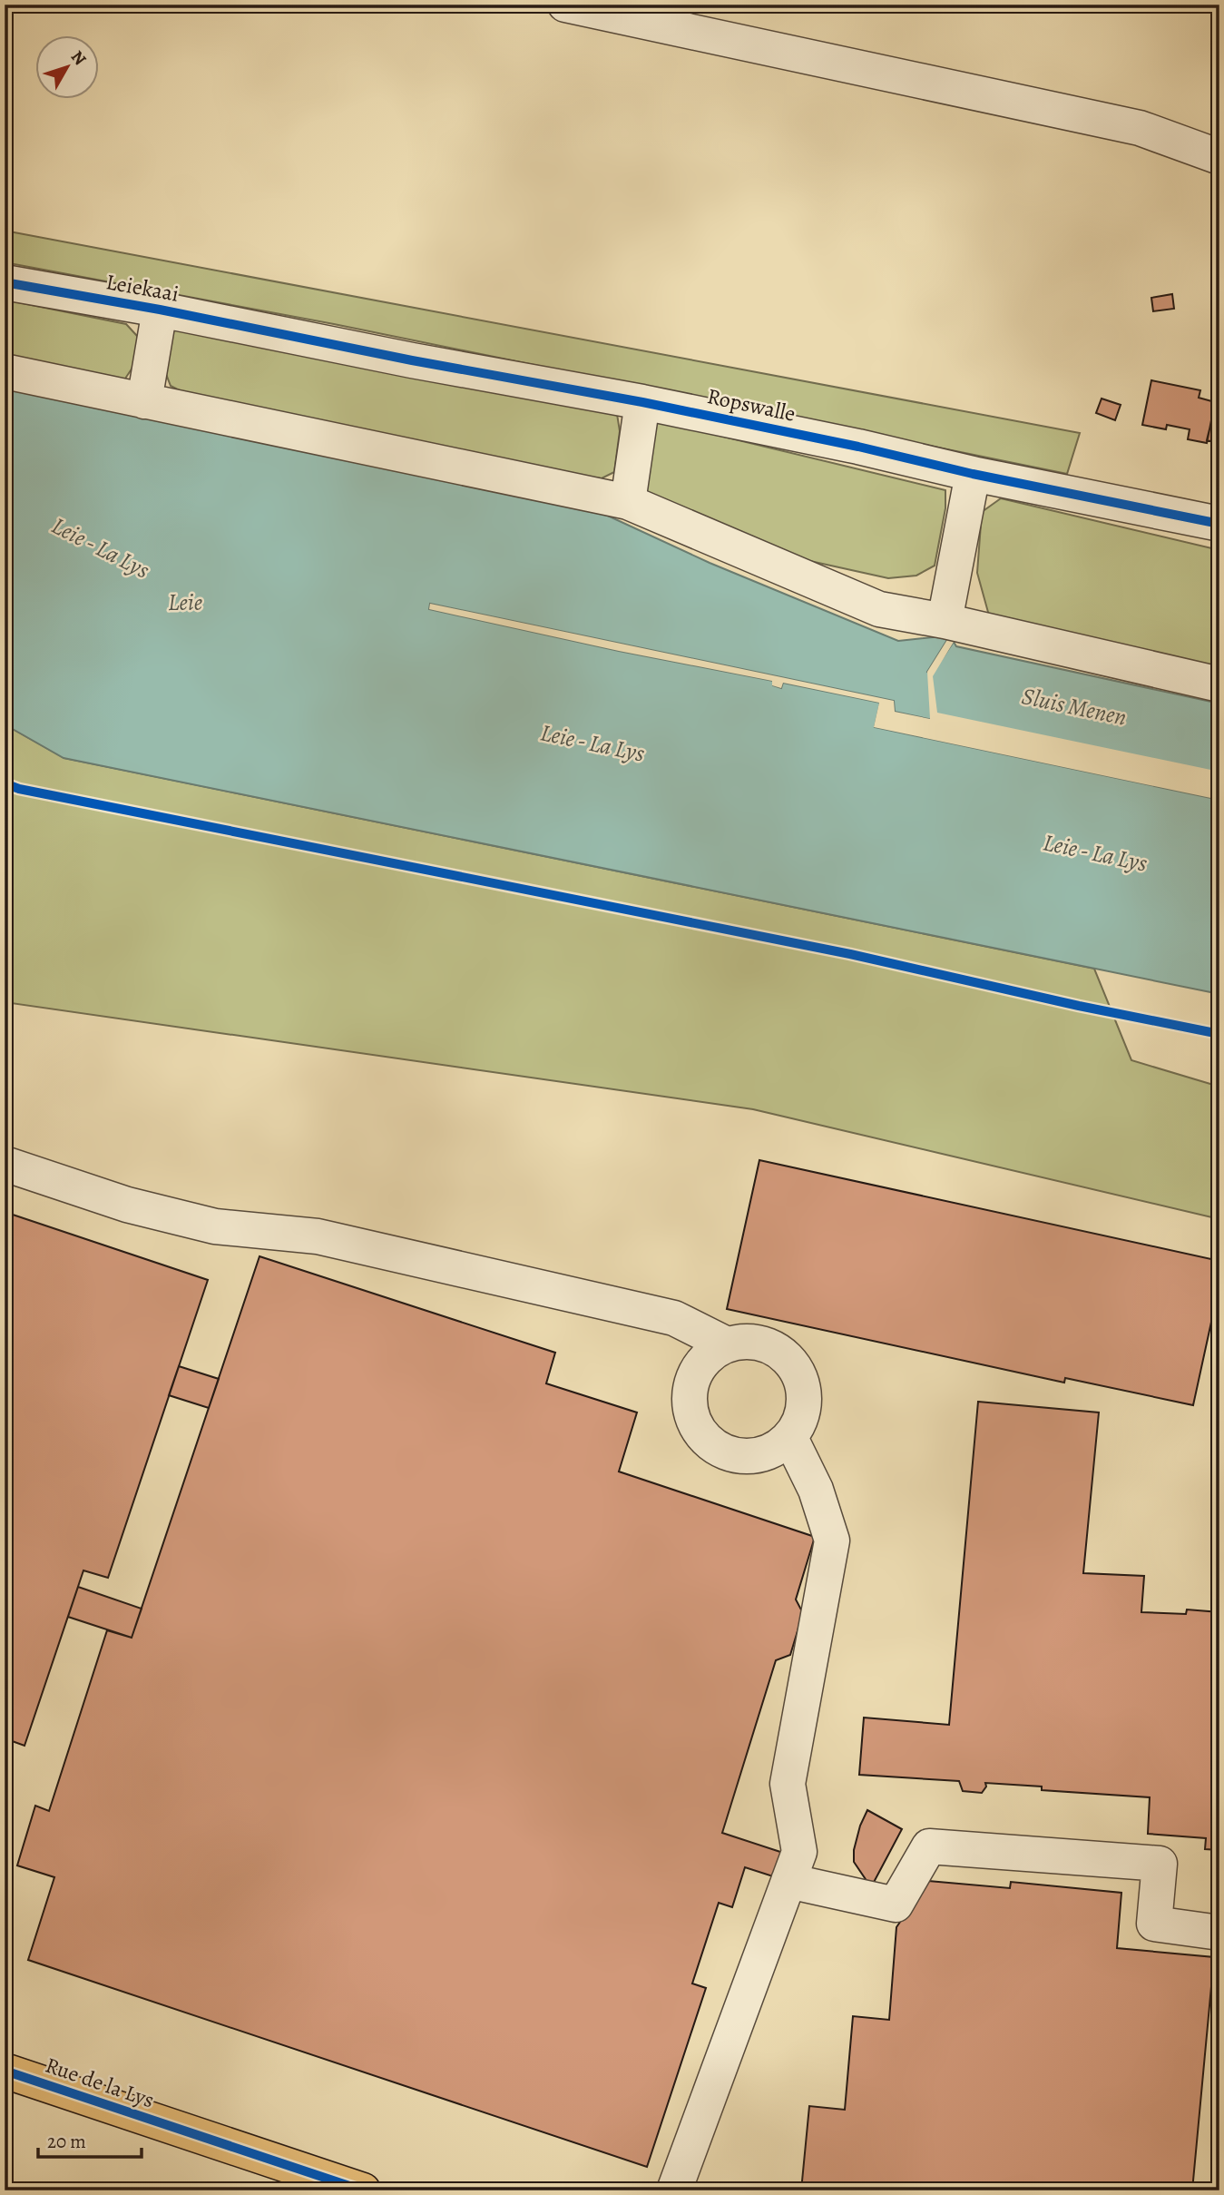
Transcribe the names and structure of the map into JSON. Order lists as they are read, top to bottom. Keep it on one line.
{"streets":{"main road":["Rue de la Lys"],"street":["Leiekaai","Ropswalle"]},"crossings":[["Leiekaai","Ropswalle"]],"water":["Leie - La Lys","Leie","Sluis Menen"],"scale_bar":"20 m","north":"top right"}
